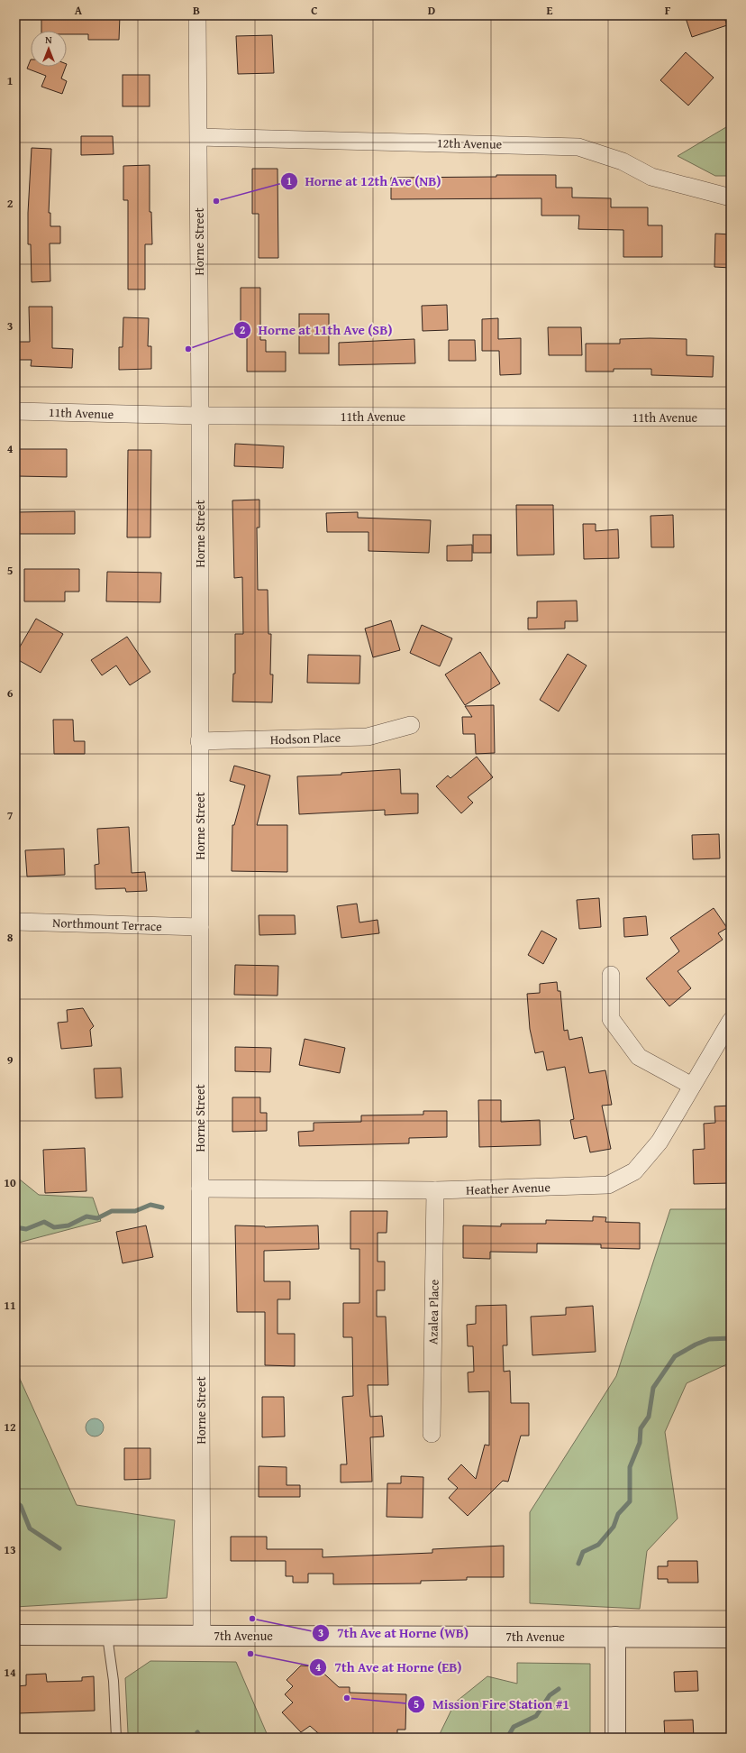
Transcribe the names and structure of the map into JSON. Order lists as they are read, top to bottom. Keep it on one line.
{"streets":{"street":["12th Avenue","Horne Street","11th Avenue","Hodson Place","Northmount Terrace","Heather Avenue","Azalea Place","7th Avenue"]},"crossings":[["12th Avenue","Horne Street"],["Horne Street","11th Avenue"],["Horne Street","Hodson Place"],["Horne Street","Northmount Terrace"],["Horne Street","Heather Avenue"],["Horne Street","7th Avenue"],["Heather Avenue","Azalea Place"]],"places":["Horne at 12th Ave (NB)","Horne at 11th Ave (SB)","7th Ave at Horne (WB)","7th Ave at Horne (EB)","Mission Fire Station #1"],"north":"top","grid":{"columns":["A","B","C","D","E","F"],"rows":["1","2","3","4","5","6","7","8","9","10","11","12","13","14"]}}
